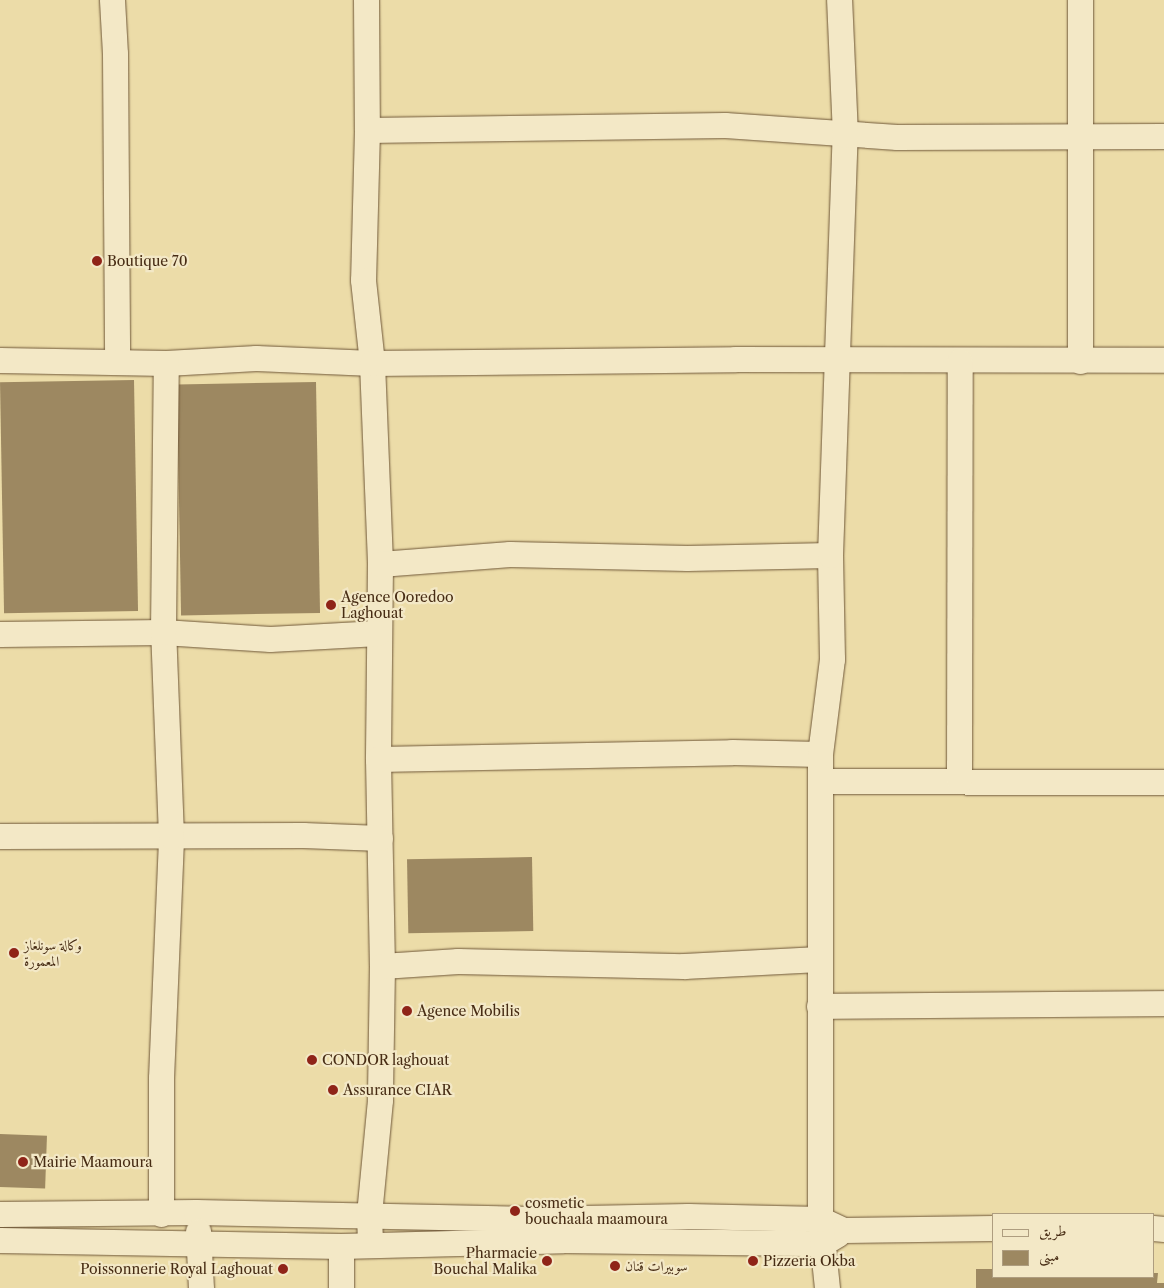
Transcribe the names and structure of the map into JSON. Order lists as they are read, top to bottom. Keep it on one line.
{"places":["Boutique 70","Agence Ooredoo Laghouat","وكالة سونلغاز المعمورة","Agence Mobilis","CONDOR laghouat","Assurance CIAR","Mairie Maamoura","cosmetic bouchaala maamoura","Pharmacie Bouchal Malika","Pizzeria Okba","سوبيرات قنان","Poissonnerie Royal Laghouat"],"legend":["طريق","مبنى"]}
